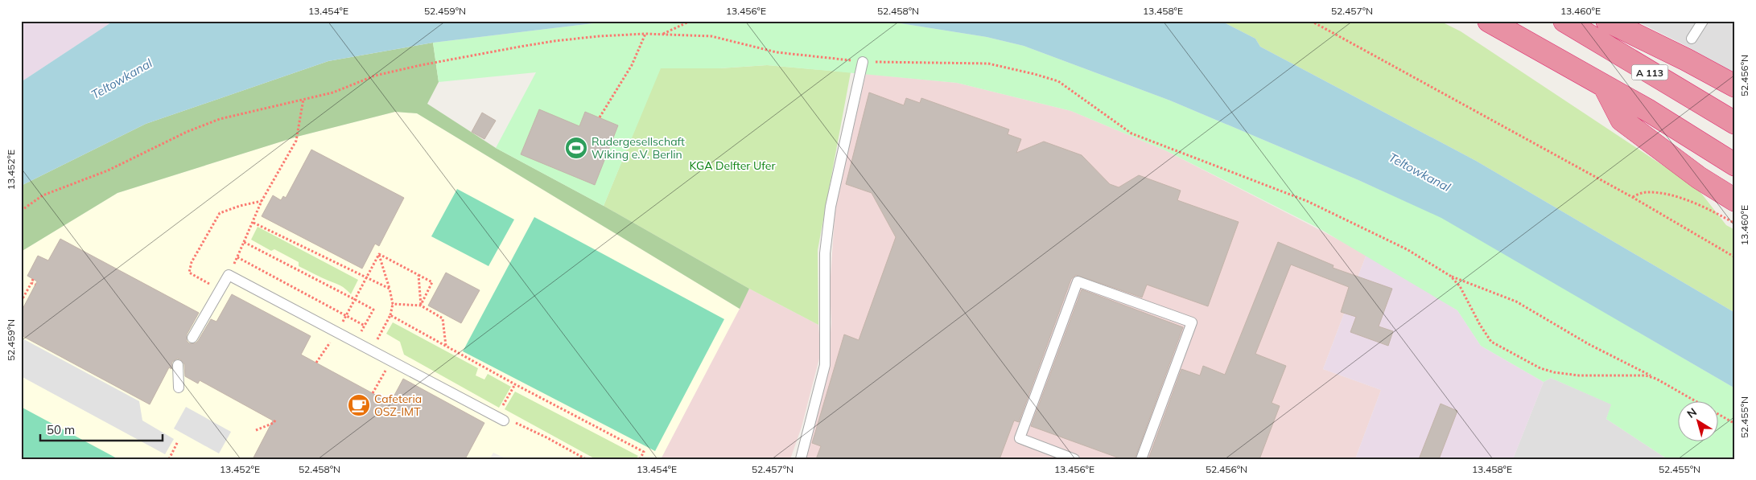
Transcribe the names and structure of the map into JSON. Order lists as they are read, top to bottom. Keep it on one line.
{"streets":{"highway":["A 113"]},"water":["Teltowkanal"],"parks":["KGA Delfter Ufer"],"places":{"sports":["Rudergesellschaft Wiking e.V. Berlin"],"cafe":["Cafeteria OSZ-IMT"]},"scale_bar":"50 m","north":"top left","coordinates":["13.454°E","52.459°N","13.456°E","52.458°N","13.458°E","52.457°N","13.460°E","52.456°N","13.452°E","52.455°N"]}
